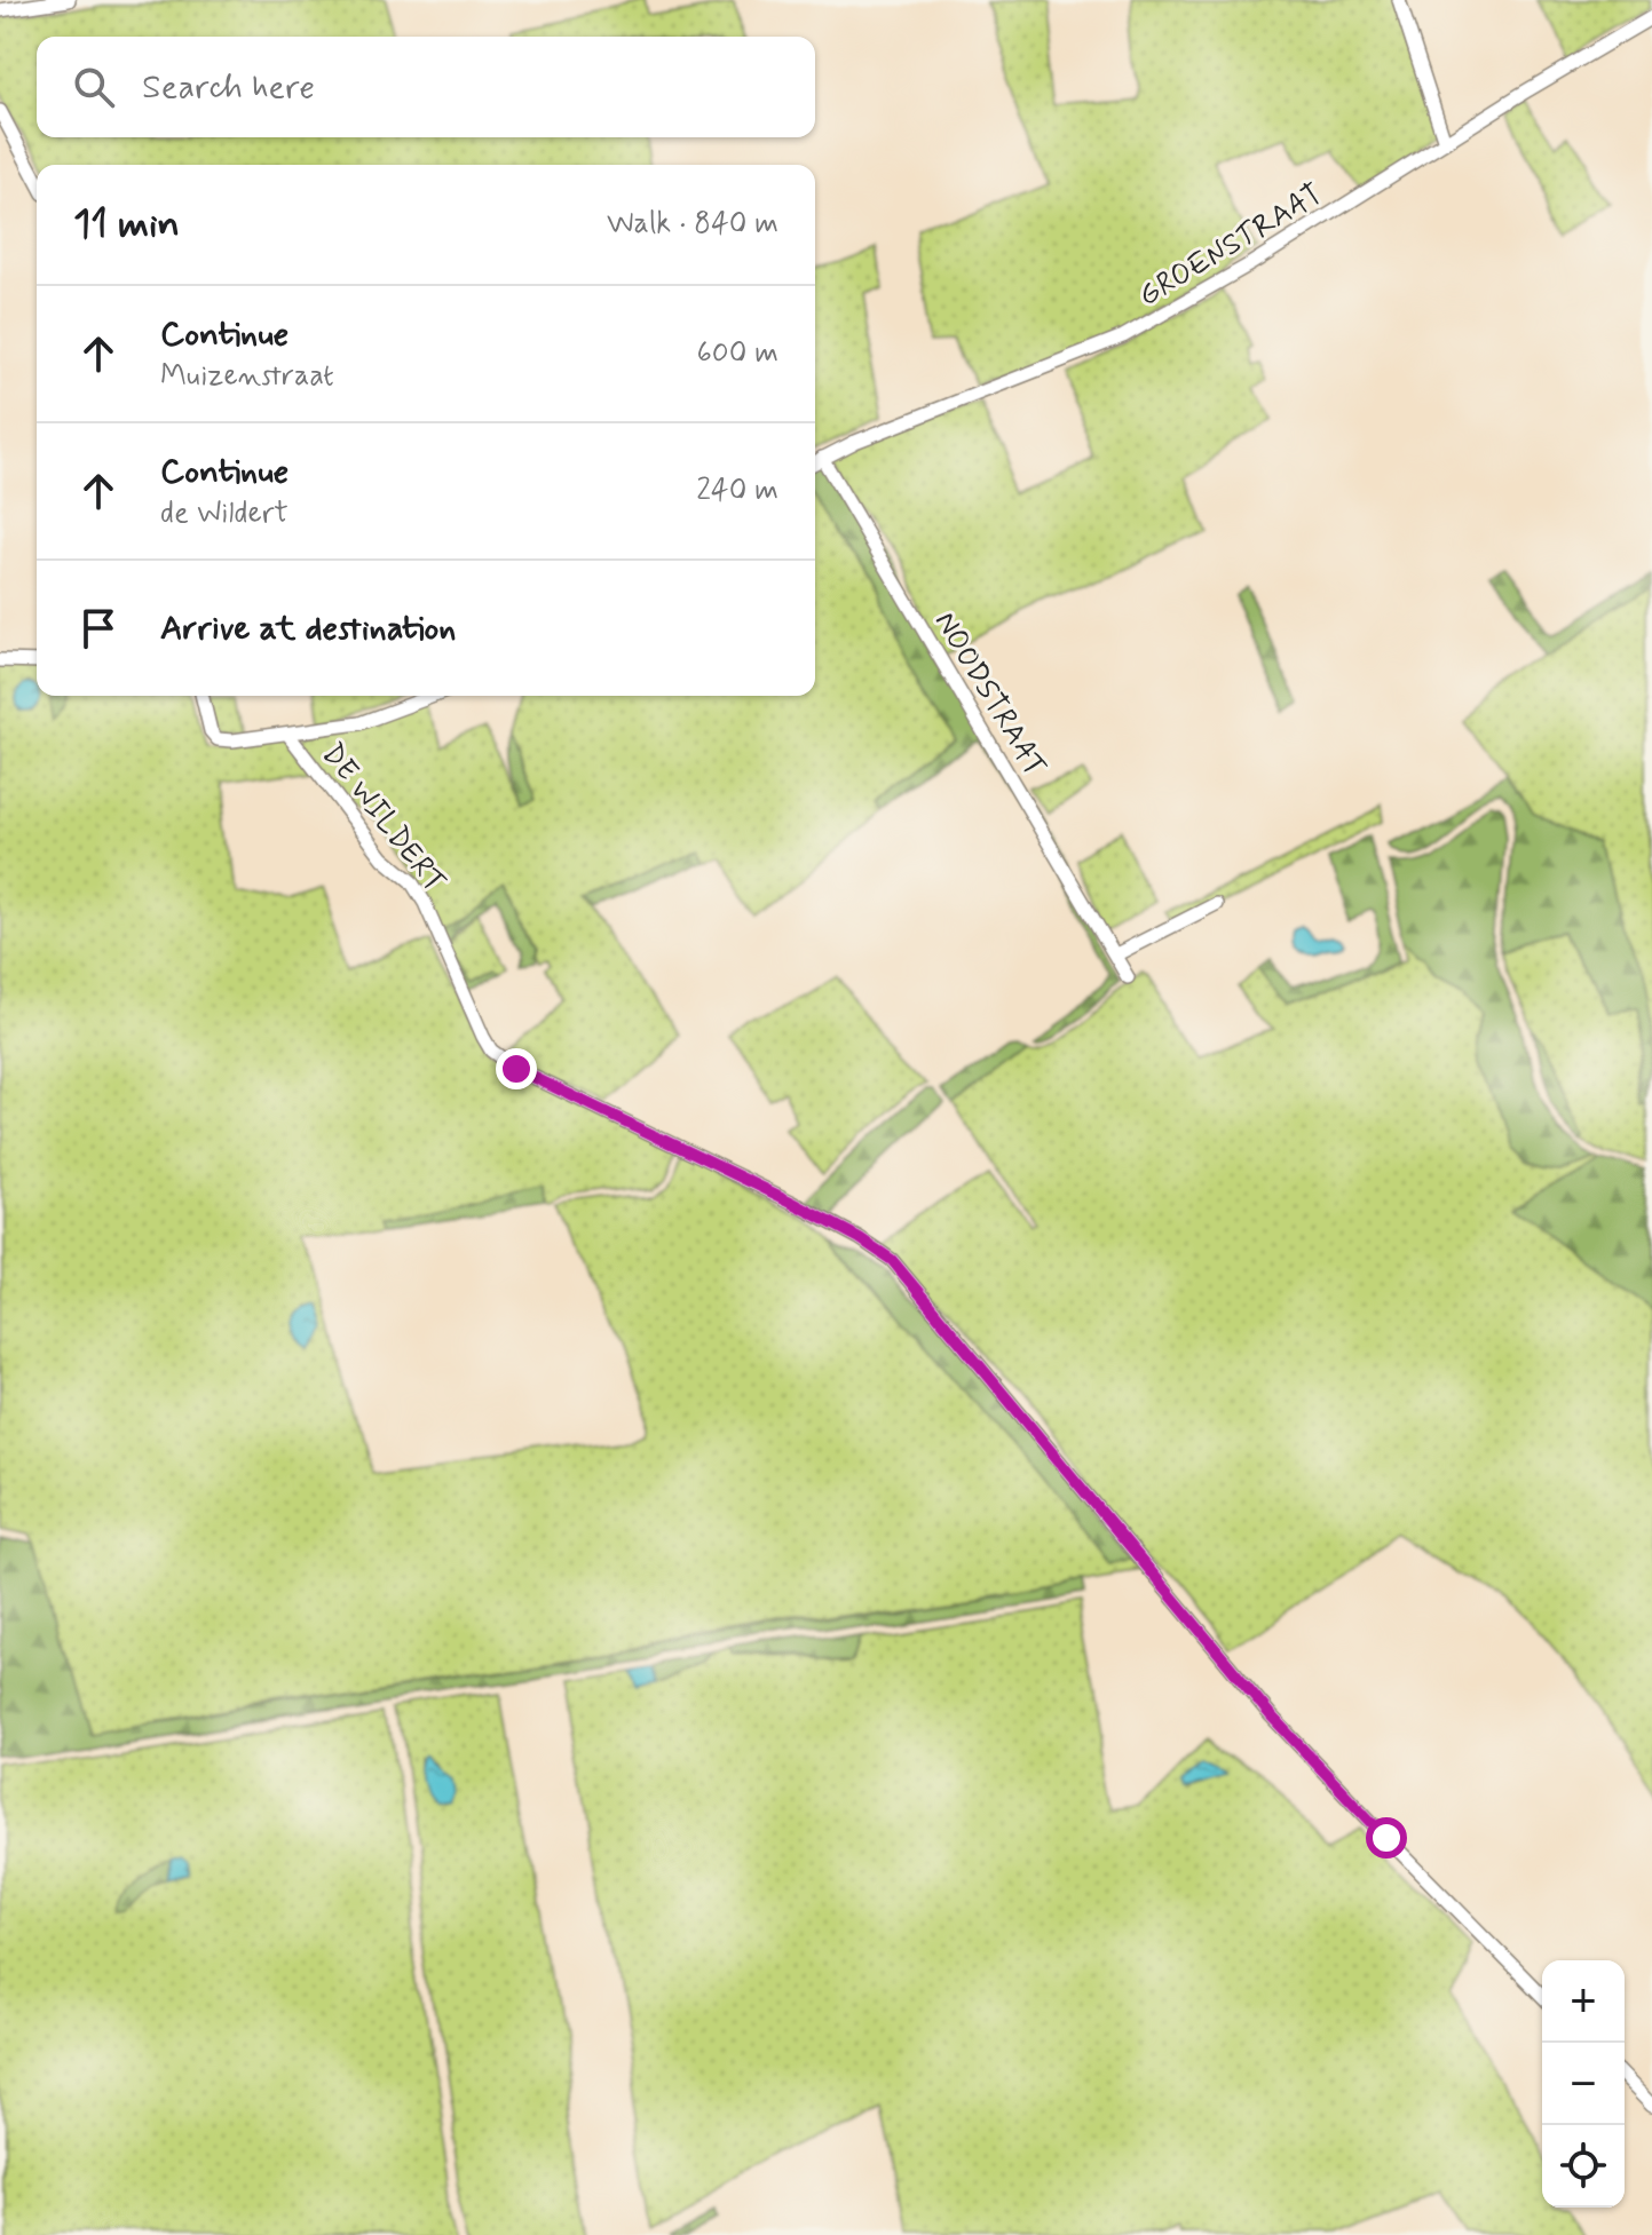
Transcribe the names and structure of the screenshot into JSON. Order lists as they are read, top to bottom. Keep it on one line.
{"streets":{"street":["GROENSTRAAT","NOODSTRAAT","DE WILDERT"]},"crossings":[["GROENSTRAAT","NOODSTRAAT"]],"page":{"search":"Search here","heading":["11 min","Walk · 840 m"],"list":[["Continue","Muizenstraat","600 m"],["Continue","de Wildert","240 m"],"Arrive at destination"],"map_buttons":["+","−"]}}
